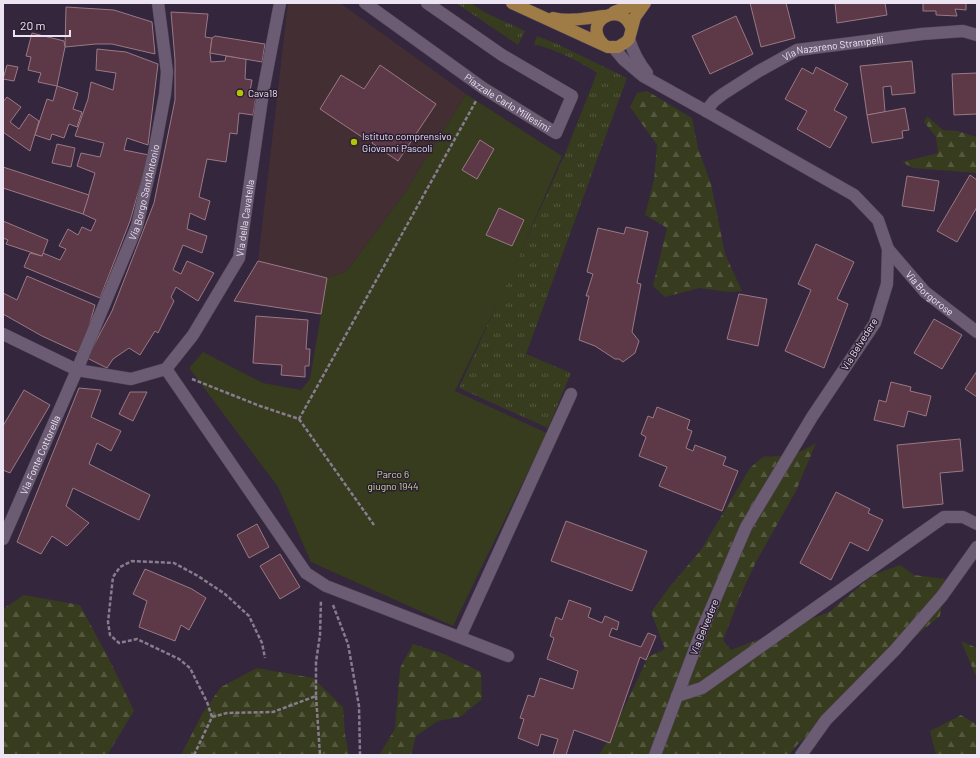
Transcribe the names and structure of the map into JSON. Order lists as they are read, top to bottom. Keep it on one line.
{"streets":{"street":["Via Nazareno Strampelli","Piazzale Carlo Millesimi","Via Borgo Sant'Antonio","Via della Cavatella","Via Borgorose","Via Belvedere","Via Fonte Cottorella"]},"crossings":[["Via Nazareno Strampelli","Via Belvedere"],["Via Borgo Sant'Antonio","Via Fonte Cottorella"],["Via Borgorose","Via Belvedere"]],"parks":["Parco 6 giugno 1944"],"places":["Cava18","Istituto comprensivo Giovanni Pascoli"],"scale_bar":"20 m"}
